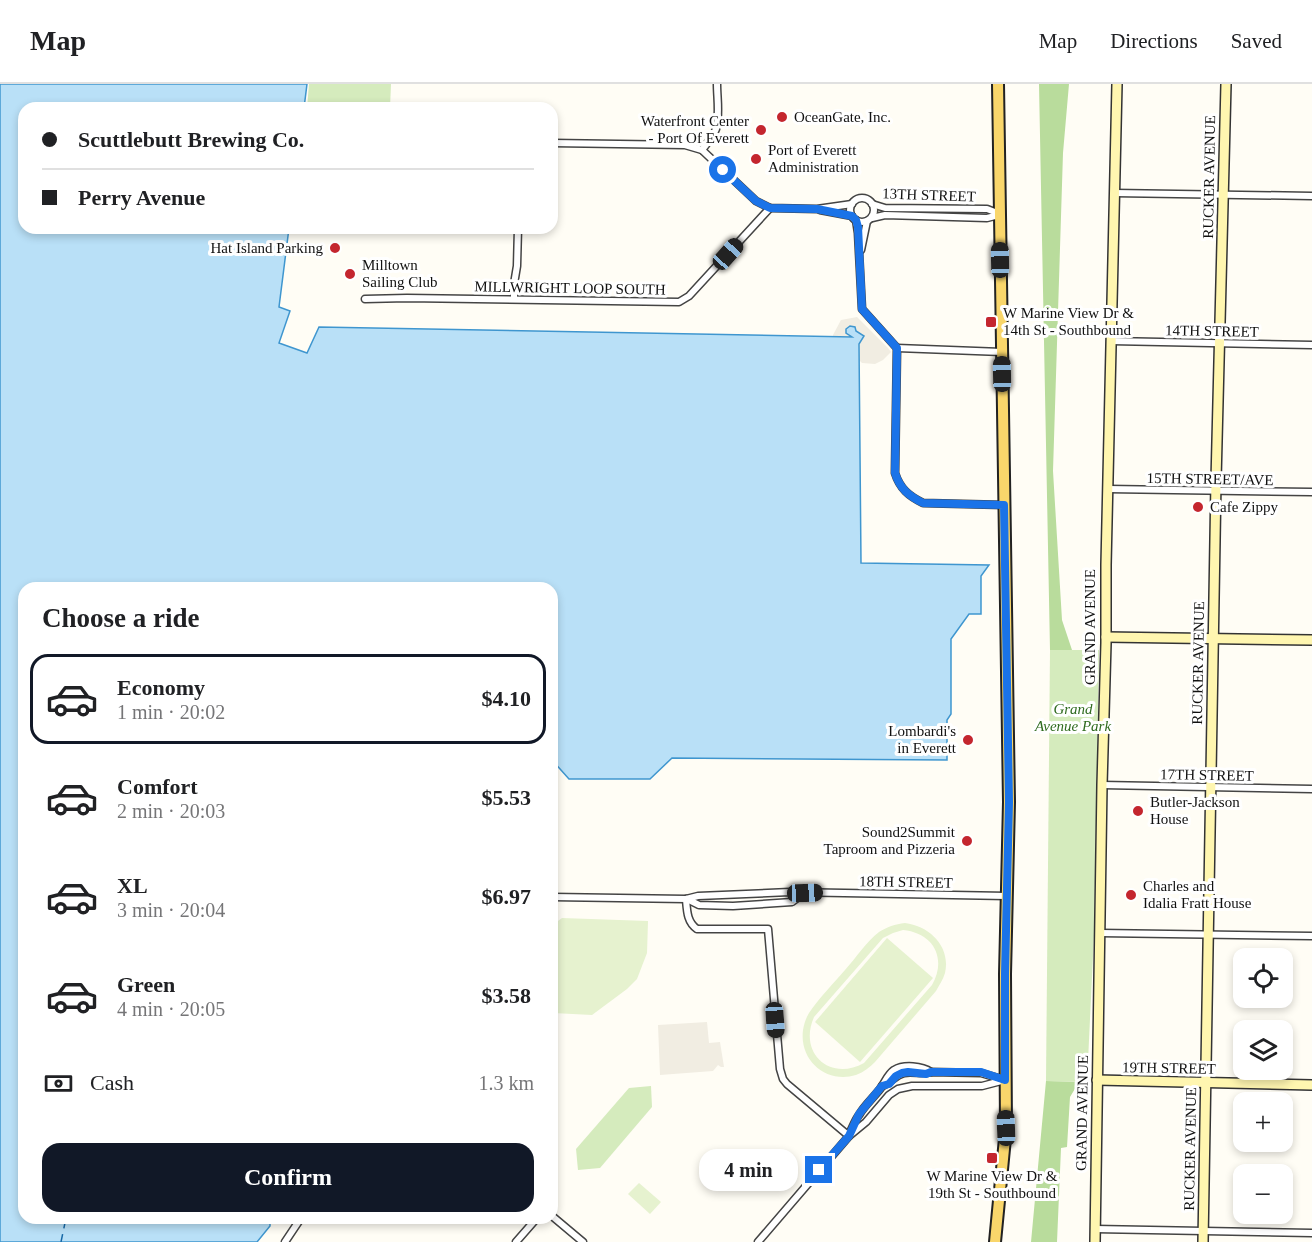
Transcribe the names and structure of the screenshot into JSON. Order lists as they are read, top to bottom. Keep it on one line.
{"streets":{"street":["RUCKER AVENUE","13TH STREET","MILLWRIGHT LOOP SOUTH","14TH STREET","15TH STREET/AVE","GRAND AVENUE","17TH STREET","18TH STREET","19TH STREET"]},"crossings":[["RUCKER AVENUE","14TH STREET"],["RUCKER AVENUE","15TH STREET/AVE"],["RUCKER AVENUE","17TH STREET"],["RUCKER AVENUE","19TH STREET"],["14TH STREET","GRAND AVENUE"],["15TH STREET/AVE","GRAND AVENUE"],["GRAND AVENUE","17TH STREET"],["GRAND AVENUE","19TH STREET"]],"parks":["Grand Avenue Park"],"places":{"other":["OceanGate, Inc.","Waterfront Center - Port Of Everett","Port of Everett Administration","Hat Island Parking","Milltown Sailing Club","Cafe Zippy","Lombardi's in Everett","Butler-Jackson House","Sound2Summit Taproom and Pizzeria","Charles and Idalia Fratt House"],"transit":["W Marine View Dr & 14th St - Southbound","W Marine View Dr & 19th St - Southbound"]},"page":{"header":"Map","nav":["Map","Directions","Saved"],"banner":["Scuttlebutt Brewing Co.","Perry Avenue"],"heading":"Choose a ride","list":[{"name":"Economy","note":"1 min · 20:02","value":"$4.10"},{"name":"Comfort","note":"2 min · 20:03","value":"$5.53"},{"name":"XL","note":"3 min · 20:04","value":"$6.97"},{"name":"Green","note":"4 min · 20:05","value":"$3.58"}],"map_buttons":["+","−"],"pay":["Cash","1.3 km"],"buttons":"Confirm","bubble":"4 min"}}
